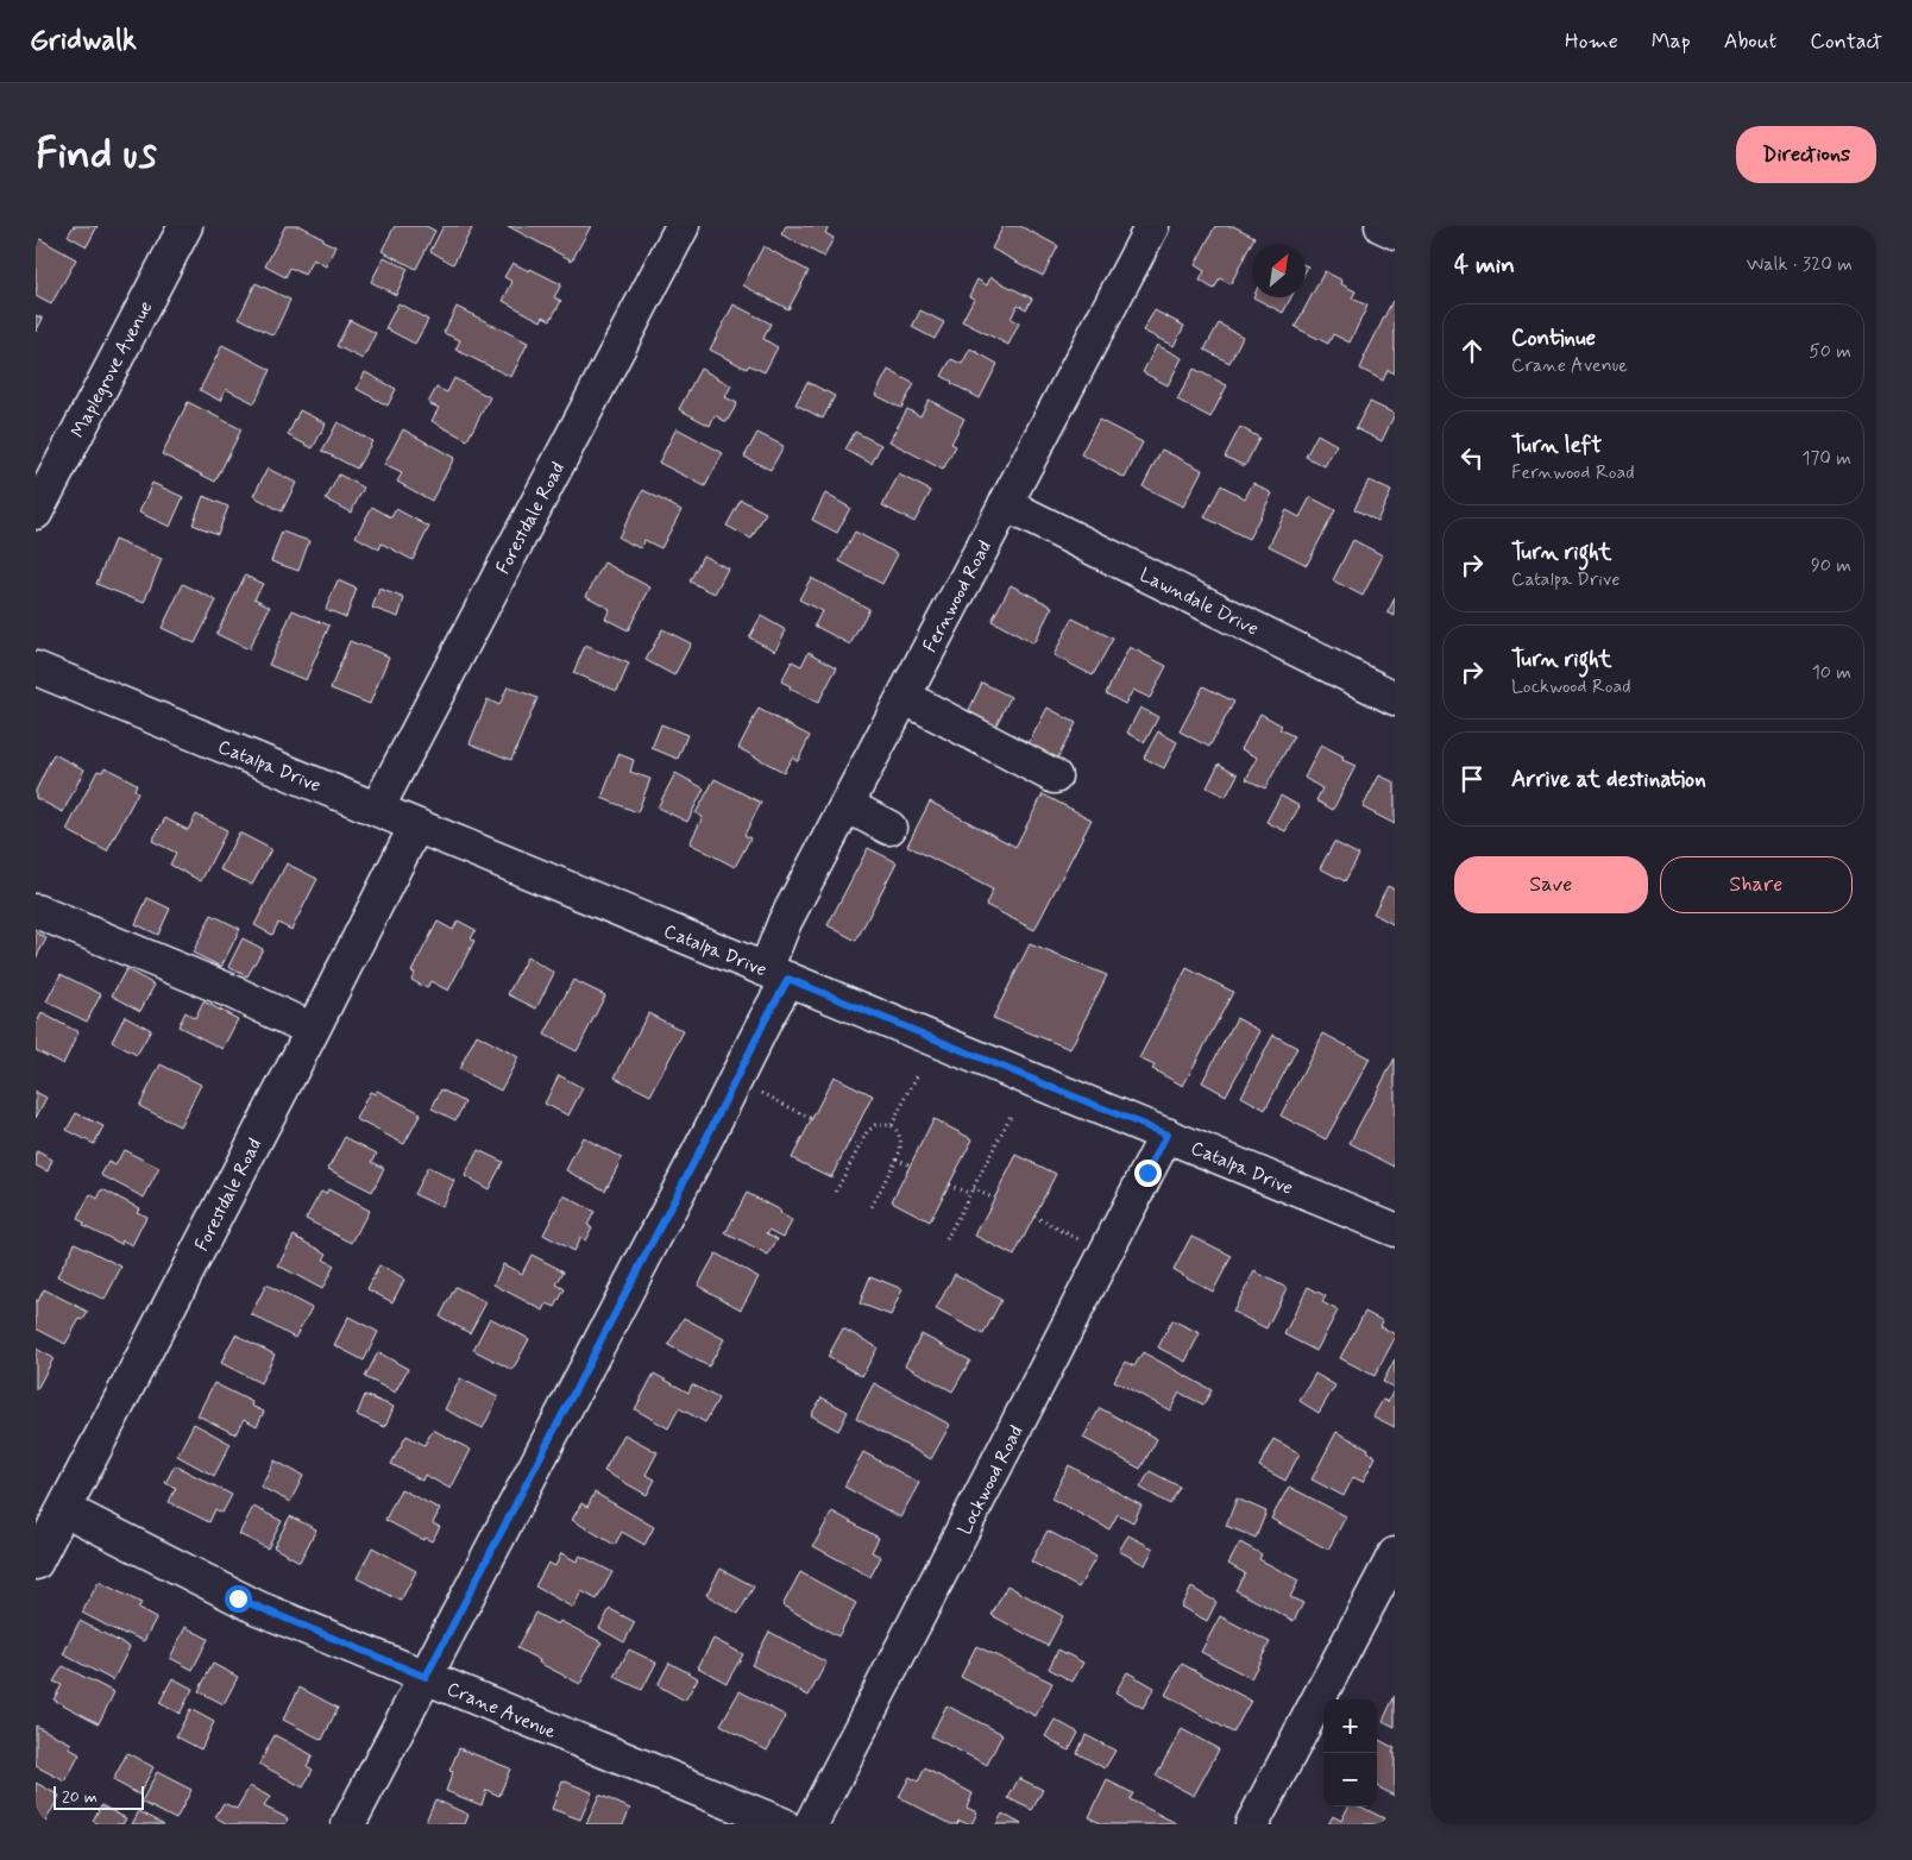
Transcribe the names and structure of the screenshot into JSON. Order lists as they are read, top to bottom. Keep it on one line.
{"streets":{"street":["Maplegrove Avenue","Forestdale Road","Fernwood Road","Lawndale Drive","Catalpa Drive","Lockwood Road","Crane Avenue"]},"crossings":[["Forestdale Road","Catalpa Drive"],["Forestdale Road","Crane Avenue"],["Fernwood Road","Lawndale Drive"],["Fernwood Road","Catalpa Drive"],["Fernwood Road","Crane Avenue"],["Catalpa Drive","Lockwood Road"]],"scale_bar":"20 m","north":"top right","page":{"header":"Gridwalk","nav":["Home","Map","About","Contact"],"buttons":["Directions",["Save","Share"]],"title":"Find us","heading":["4 min","Walk · 320 m"],"list":[["Continue","Crane Avenue","50 m"],["Turn left","Fernwood Road","170 m"],["Turn right","Catalpa Drive","90 m"],["Turn right","Lockwood Road","10 m"],"Arrive at destination"],"map_buttons":["+","−"],"scale":"20 m"}}
